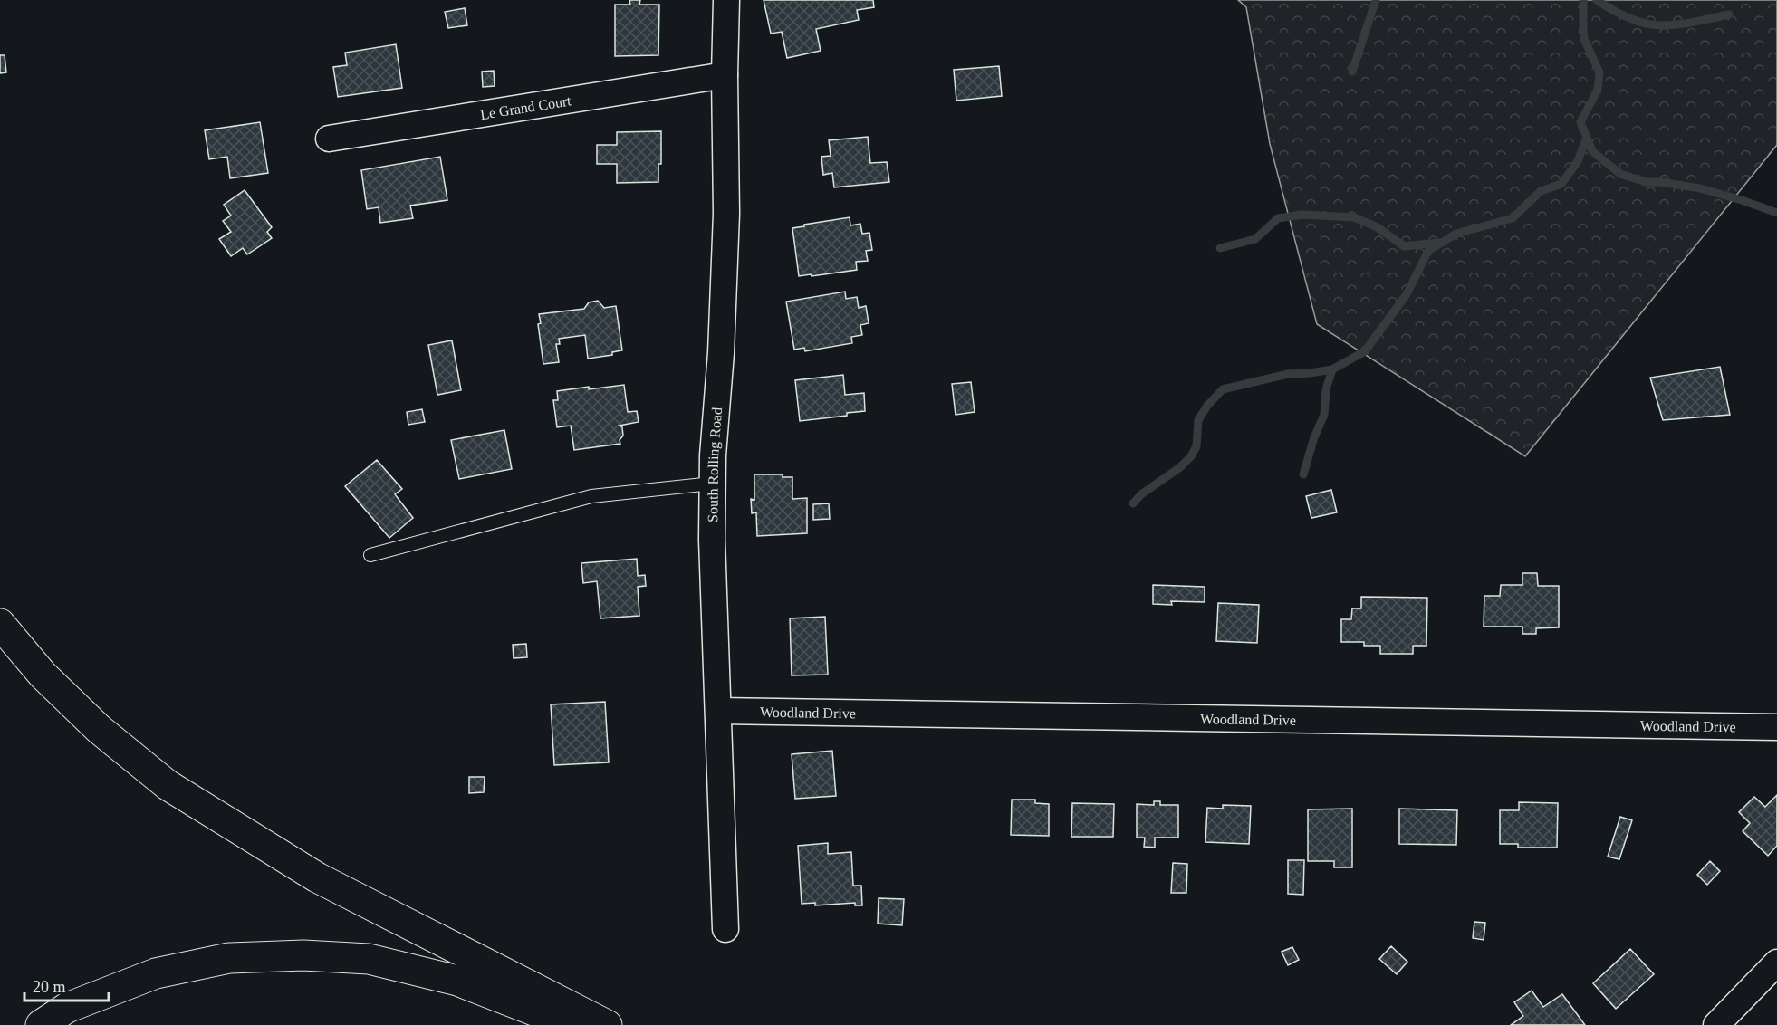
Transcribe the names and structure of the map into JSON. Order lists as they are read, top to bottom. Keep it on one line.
{"streets":{"street":["Le Grand Court","South Rolling Road","Woodland Drive"]},"crossings":[["Le Grand Court","South Rolling Road"],["South Rolling Road","Woodland Drive"]],"scale_bar":"20 m"}
